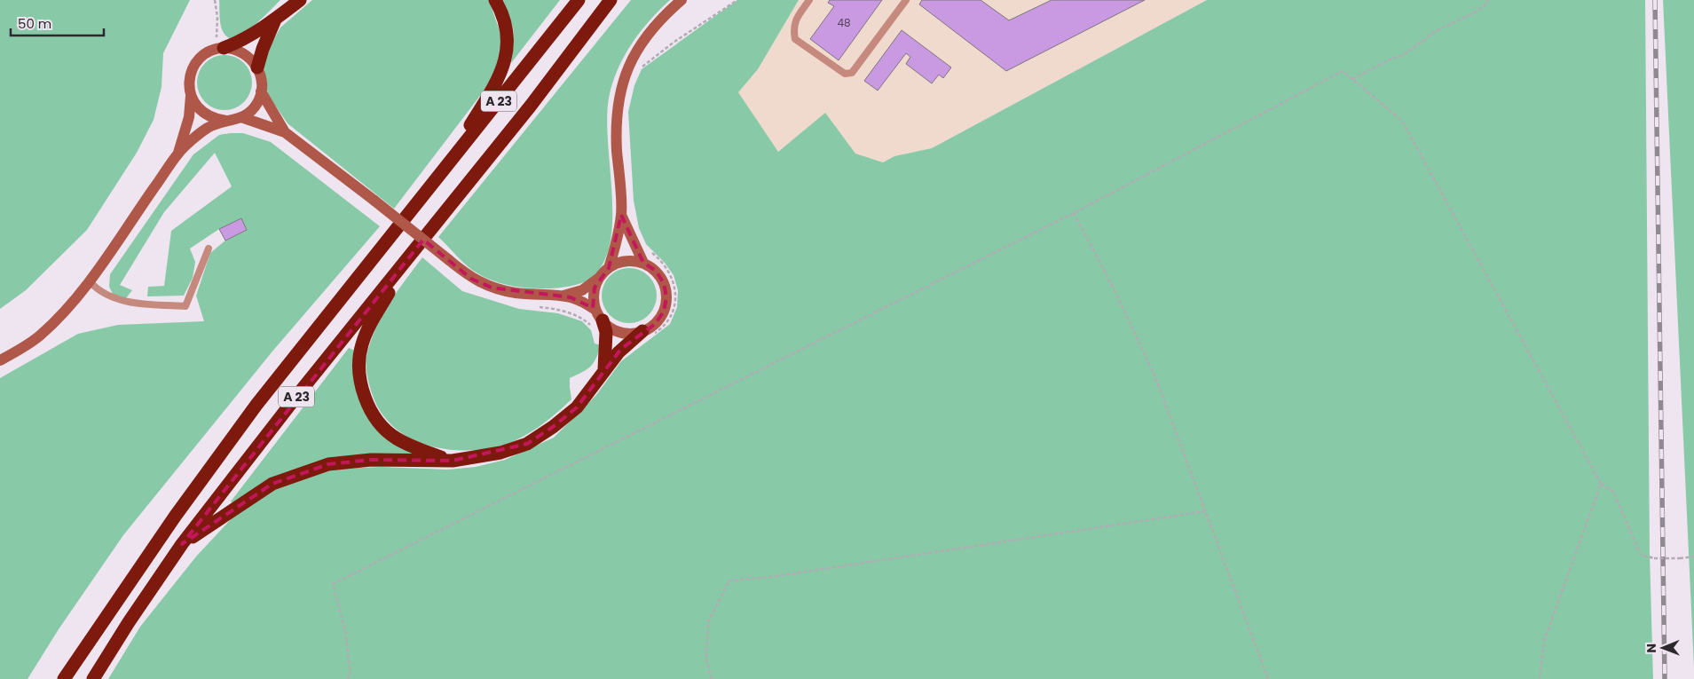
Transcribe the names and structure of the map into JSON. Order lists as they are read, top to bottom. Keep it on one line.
{"streets":{"highway":["A 23"]},"house_numbers":["48"],"scale_bar":"50 m","north":"left"}
